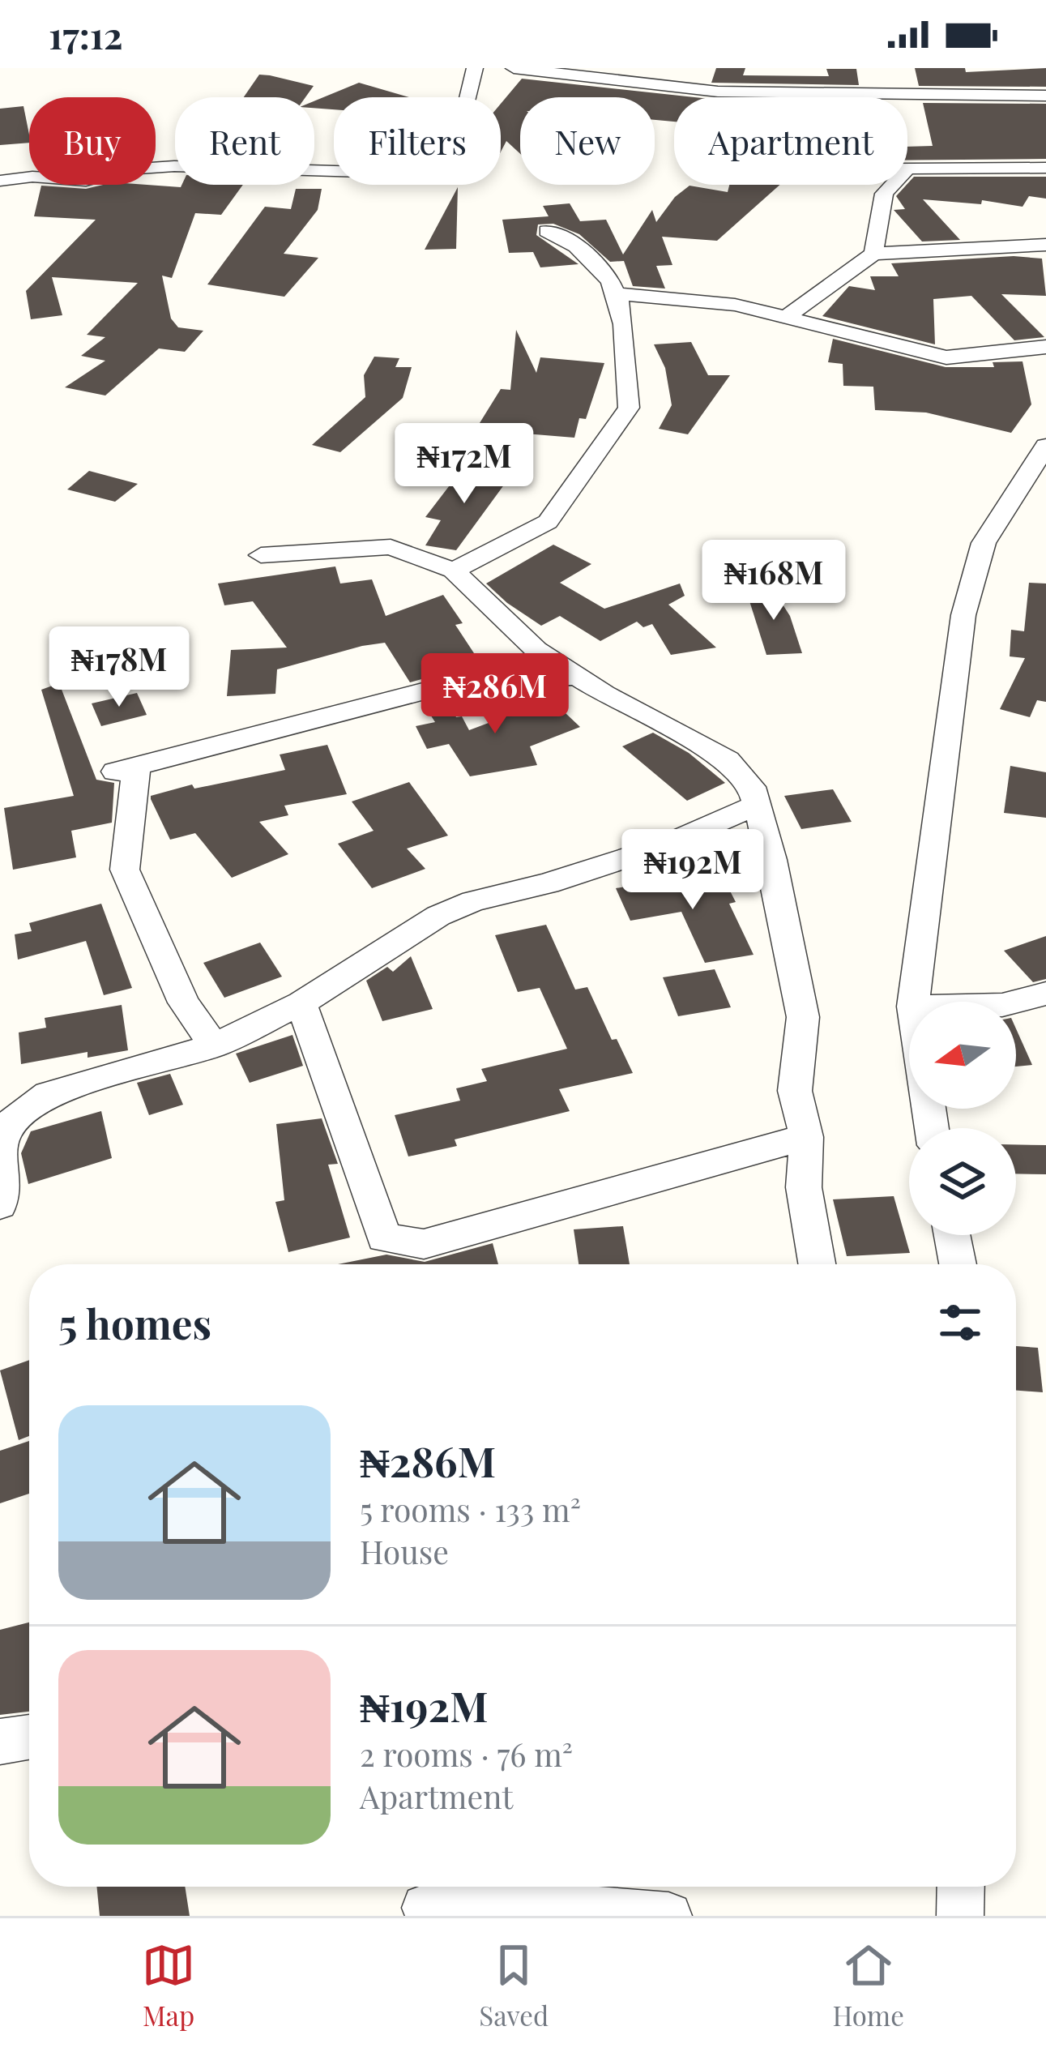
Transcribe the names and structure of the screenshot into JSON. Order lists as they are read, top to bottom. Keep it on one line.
{"north":"left","page":{"status":"17:12","chip":["Buy","Rent","Filters","New","Apartment"],"price":["₦172M","₦168M","₦178M","₦286M","₦192M"],"heading":"5 homes","list":[{"name":"₦286M","note":"5 rooms · 133 m² · House"},{"name":"₦192M","note":"2 rooms · 76 m² · Apartment"}],"tabs":["Map","Saved","Home"]}}
